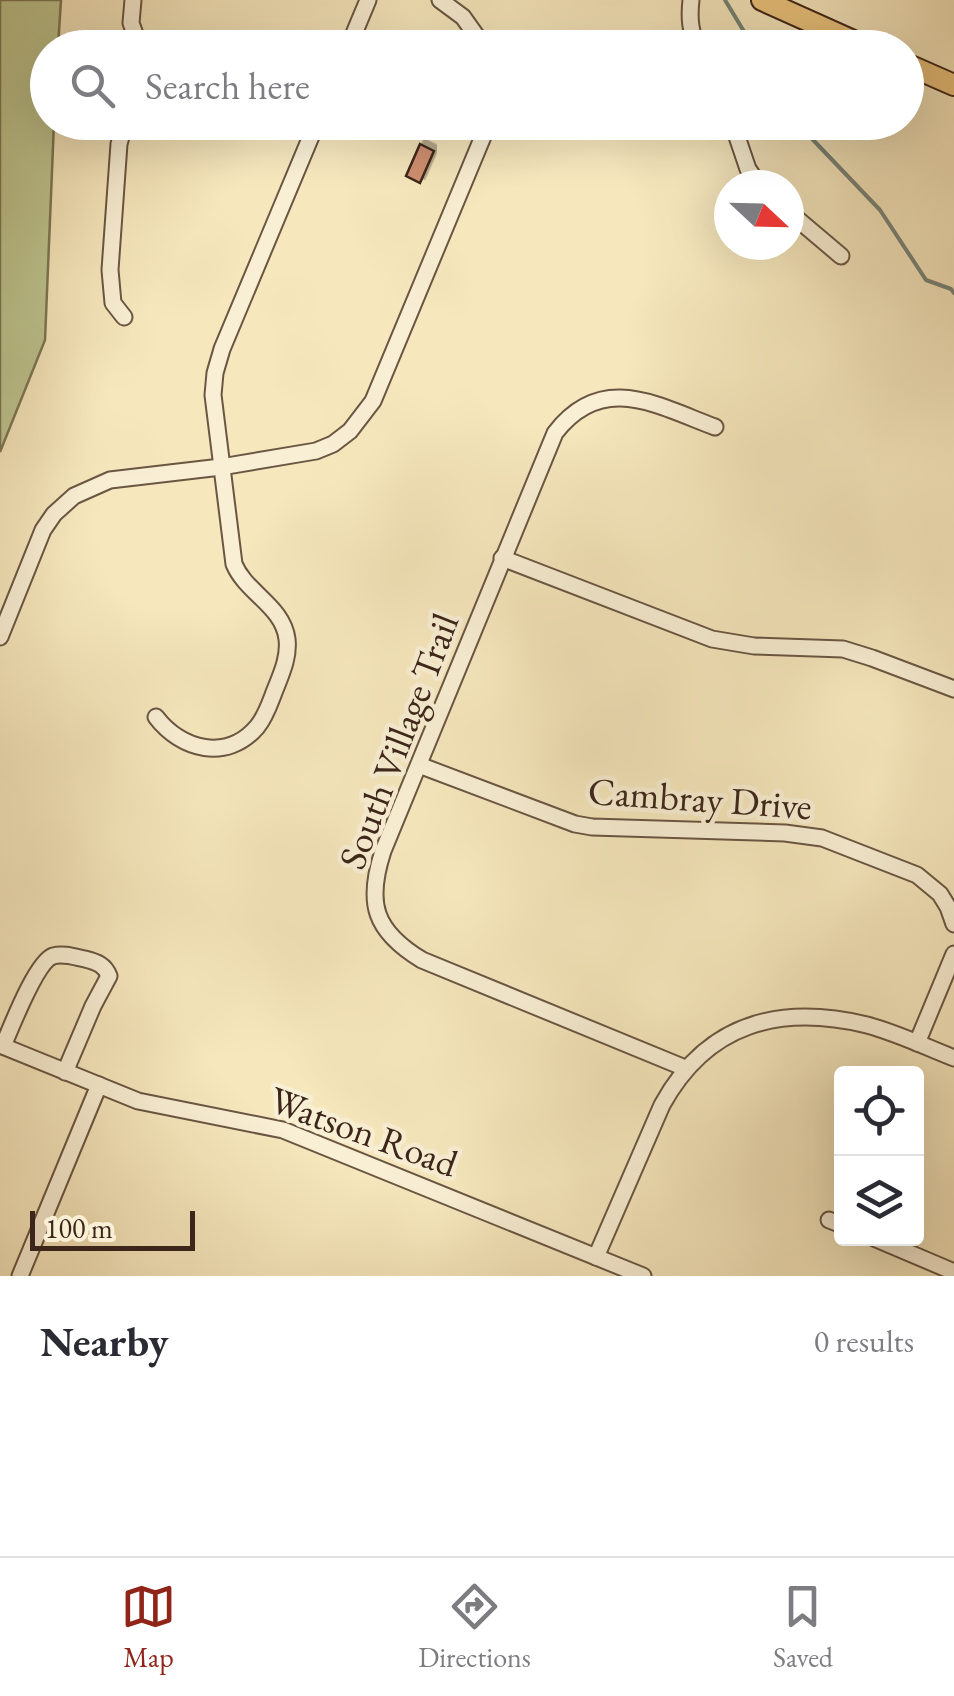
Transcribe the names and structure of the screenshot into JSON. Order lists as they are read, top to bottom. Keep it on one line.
{"streets":{"street":["South Village Trail","Cambray Drive","Watson Road"]},"crossings":[["South Village Trail","Cambray Drive"]],"scale_bar":"100 m","north":"right","page":{"search":"Search here","scale":"100 m","heading":["Nearby","0 results"],"nav":["Map","Directions","Saved"]}}
